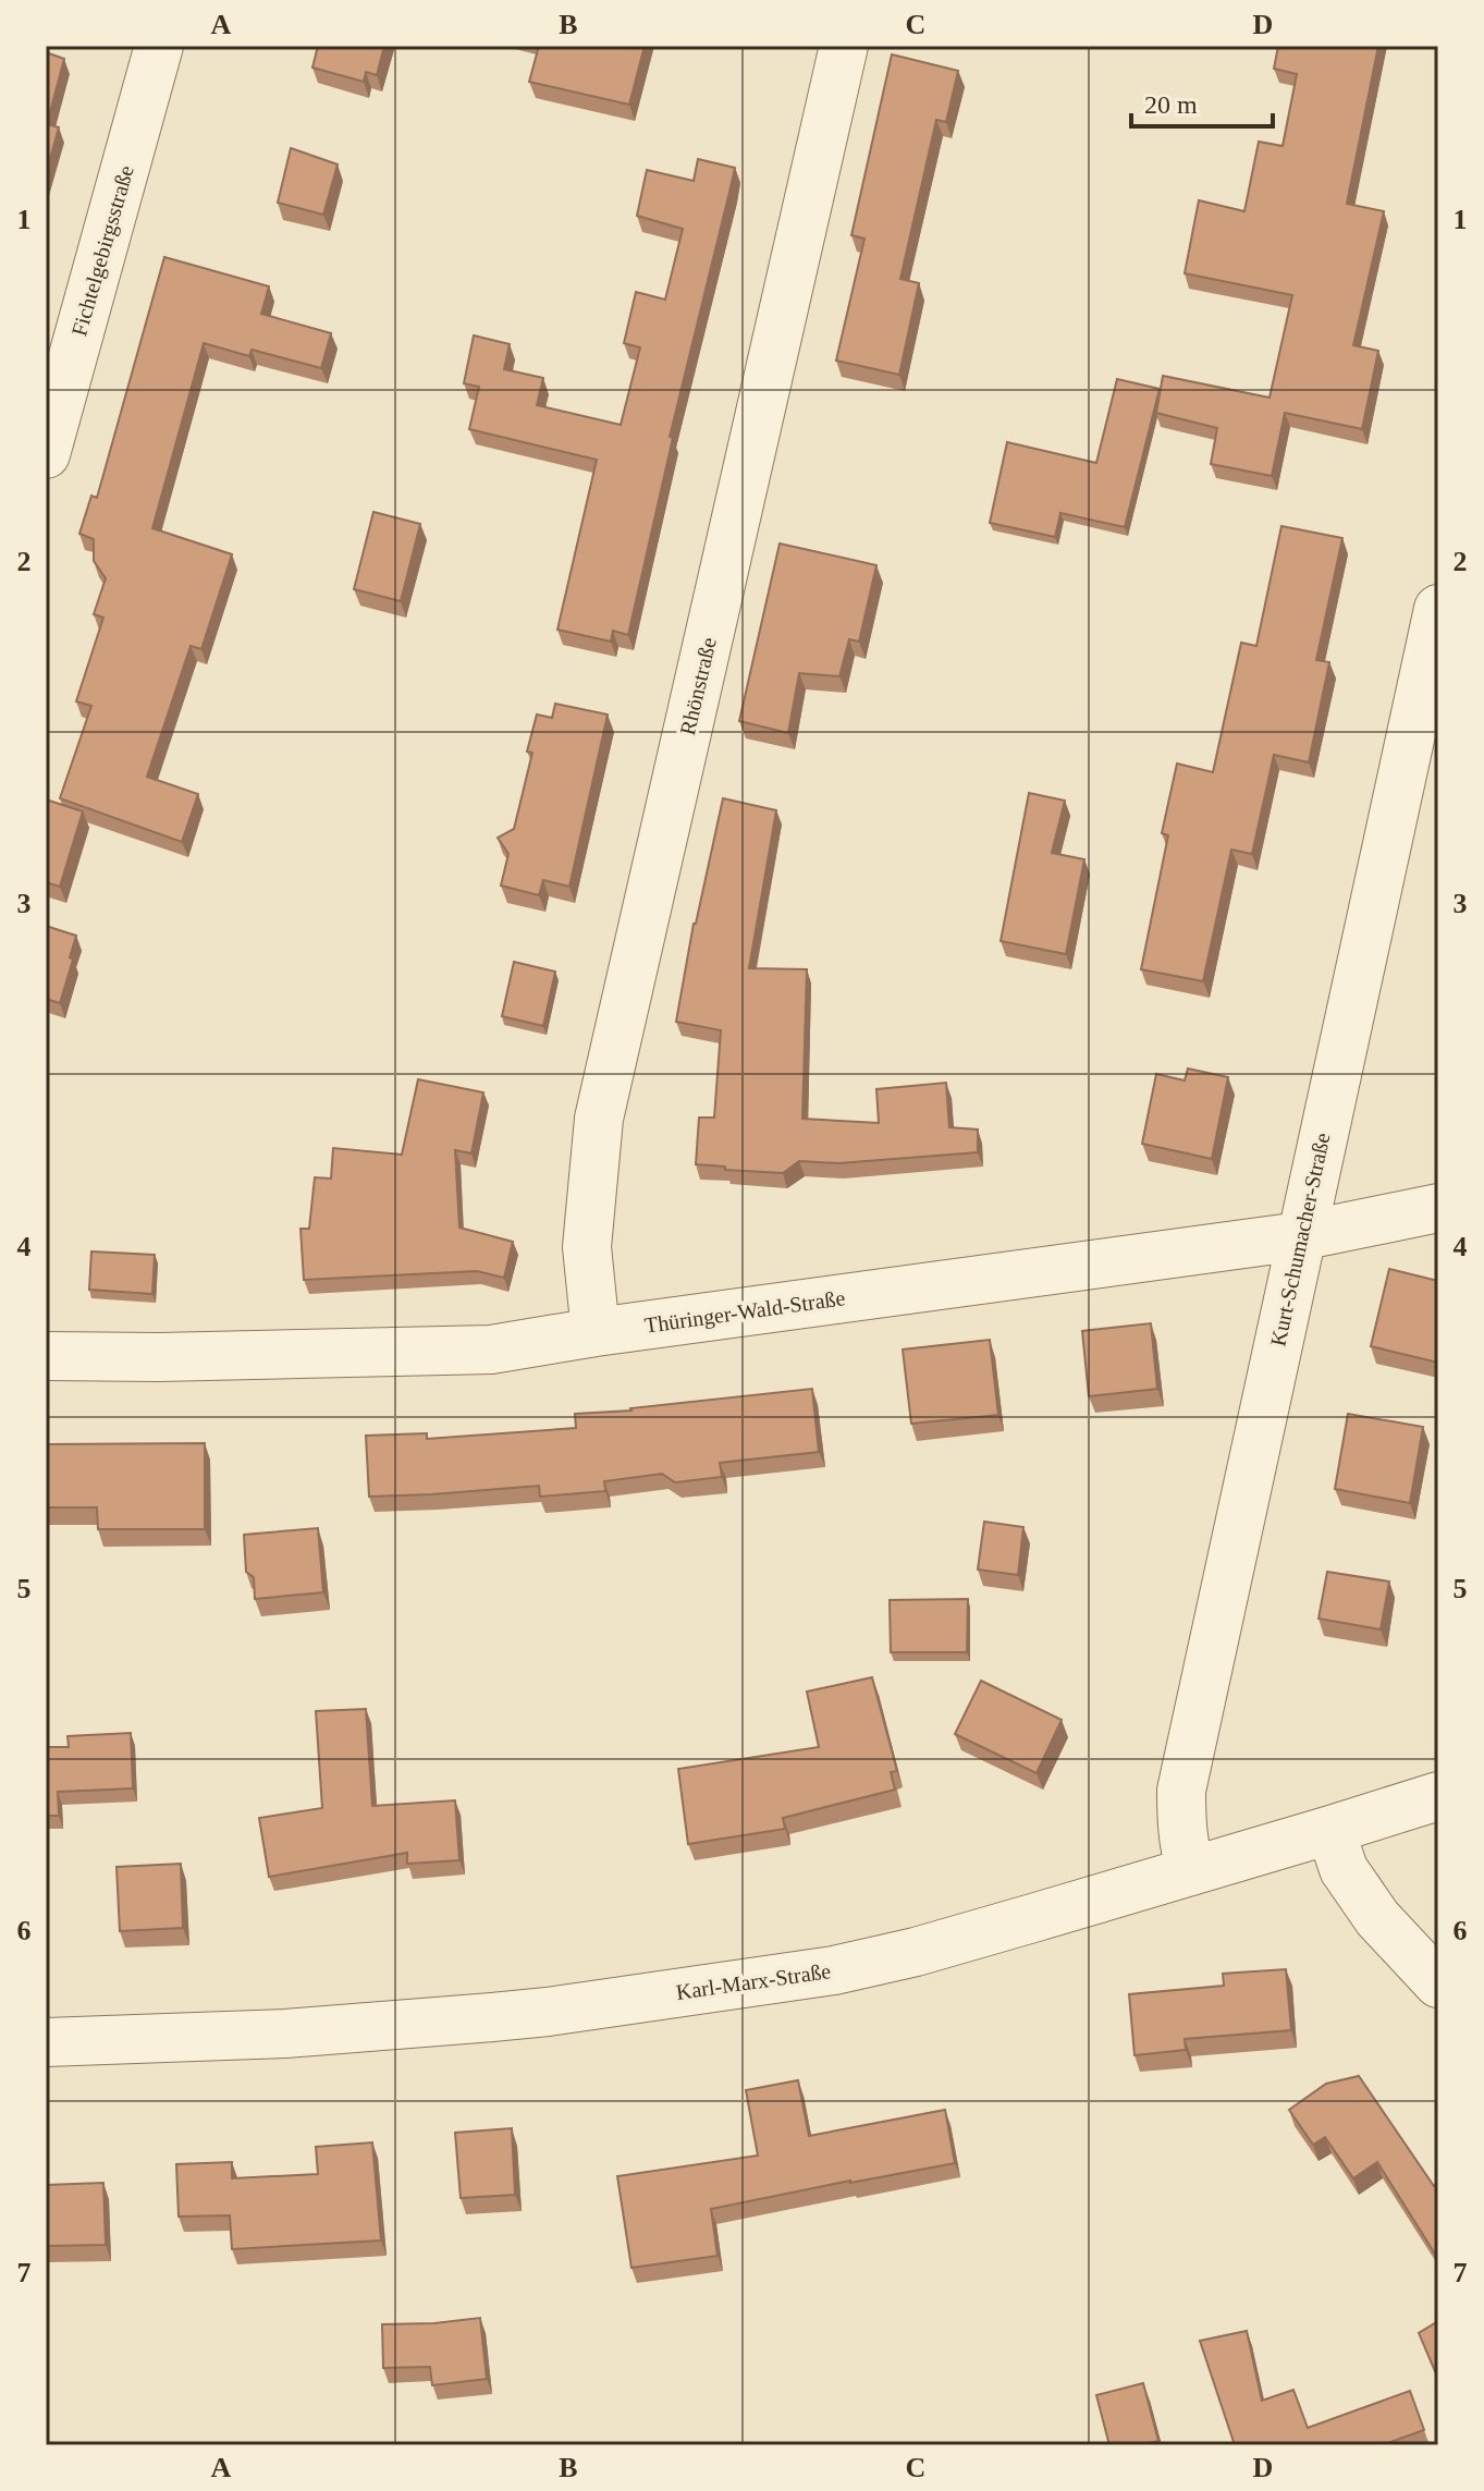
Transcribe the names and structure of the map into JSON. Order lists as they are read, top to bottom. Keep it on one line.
{"streets":{"street":["Fichtelgebirgsstraße","Rhönstraße","Kurt-Schumacher-Straße","Thüringer-Wald-Straße","Karl-Marx-Straße"]},"crossings":[["Rhönstraße","Thüringer-Wald-Straße"],["Kurt-Schumacher-Straße","Thüringer-Wald-Straße"],["Kurt-Schumacher-Straße","Karl-Marx-Straße"]],"scale_bar":"20 m","grid":{"columns":["A","B","C","D"],"rows":["1","2","3","4","5","6","7"]}}
